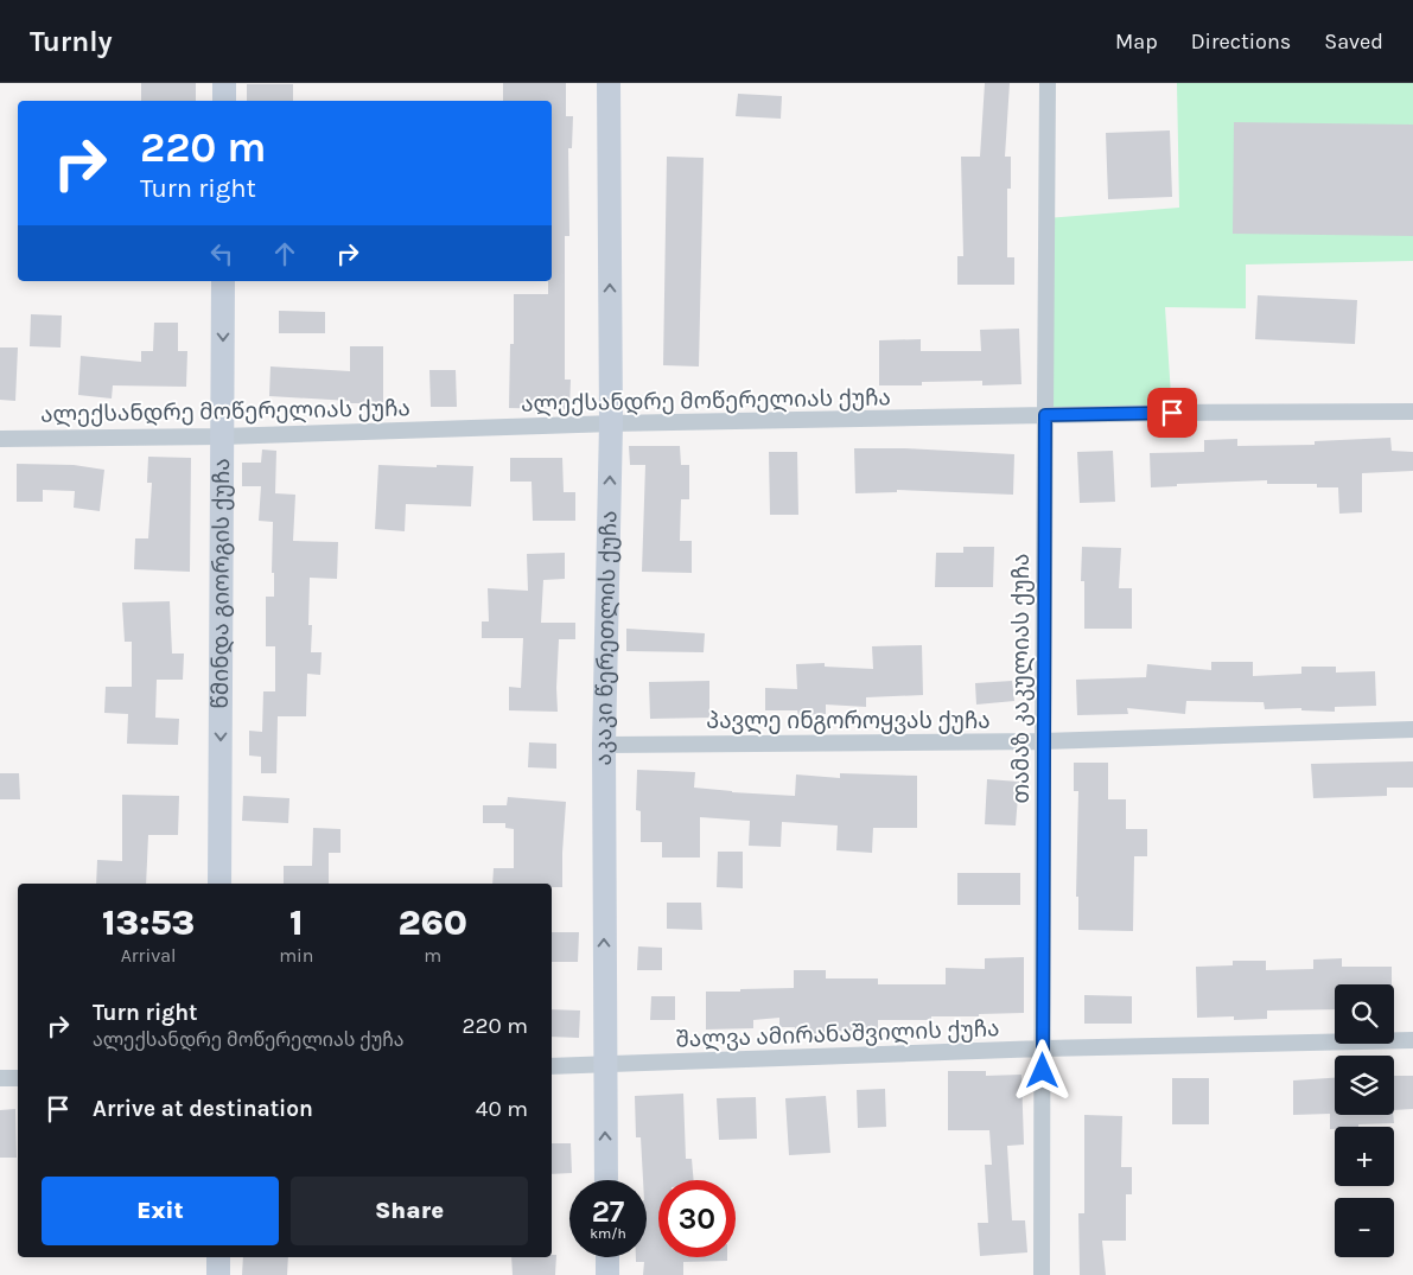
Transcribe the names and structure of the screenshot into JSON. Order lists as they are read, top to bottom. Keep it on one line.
{"streets":{"main road":["წმინდა გიორგის ქუჩა","აკაკი წერეთლის ქუჩა"],"street":["ალექსანდრე მოწერელიას ქუჩა","თამაზ კაკულიას ქუჩა","პავლე ინგოროყვას ქუჩა","შალვა ამირანაშვილის ქუჩა"]},"crossings":[["ალექსანდრე მოწერელიას ქუჩა","წმინდა გიორგის ქუჩა"],["ალექსანდრე მოწერელიას ქუჩა","აკაკი წერეთლის ქუჩა"],["ალექსანდრე მოწერელიას ქუჩა","თამაზ კაკულიას ქუჩა"],["აკაკი წერეთლის ქუჩა","პავლე ინგოროყვას ქუჩა"],["აკაკი წერეთლის ქუჩა","შალვა ამირანაშვილის ქუჩა"],["თამაზ კაკულიას ქუჩა","პავლე ინგოროყვას ქუჩა"],["თამაზ კაკულიას ქუჩა","შალვა ამირანაშვილის ქუჩა"]],"one_way":["წმინდა გიორგის ქუჩა","აკაკი წერეთლის ქუჩა"],"page":{"header":"Turnly","nav":["Map","Directions","Saved"],"turn":["220 m","Turn right"],"eta":["13:53","Arrival","1","min","260","m"],"map_buttons":["+","−"],"list":[{"name":"Turn right","note":"ალექსანდრე მოწერელიას ქუჩა","value":"220 m"},{"name":"Arrive at destination","value":"40 m"}],"buttons":["Exit","Share"],"speed":"27 km/h","limit":"30"}}
